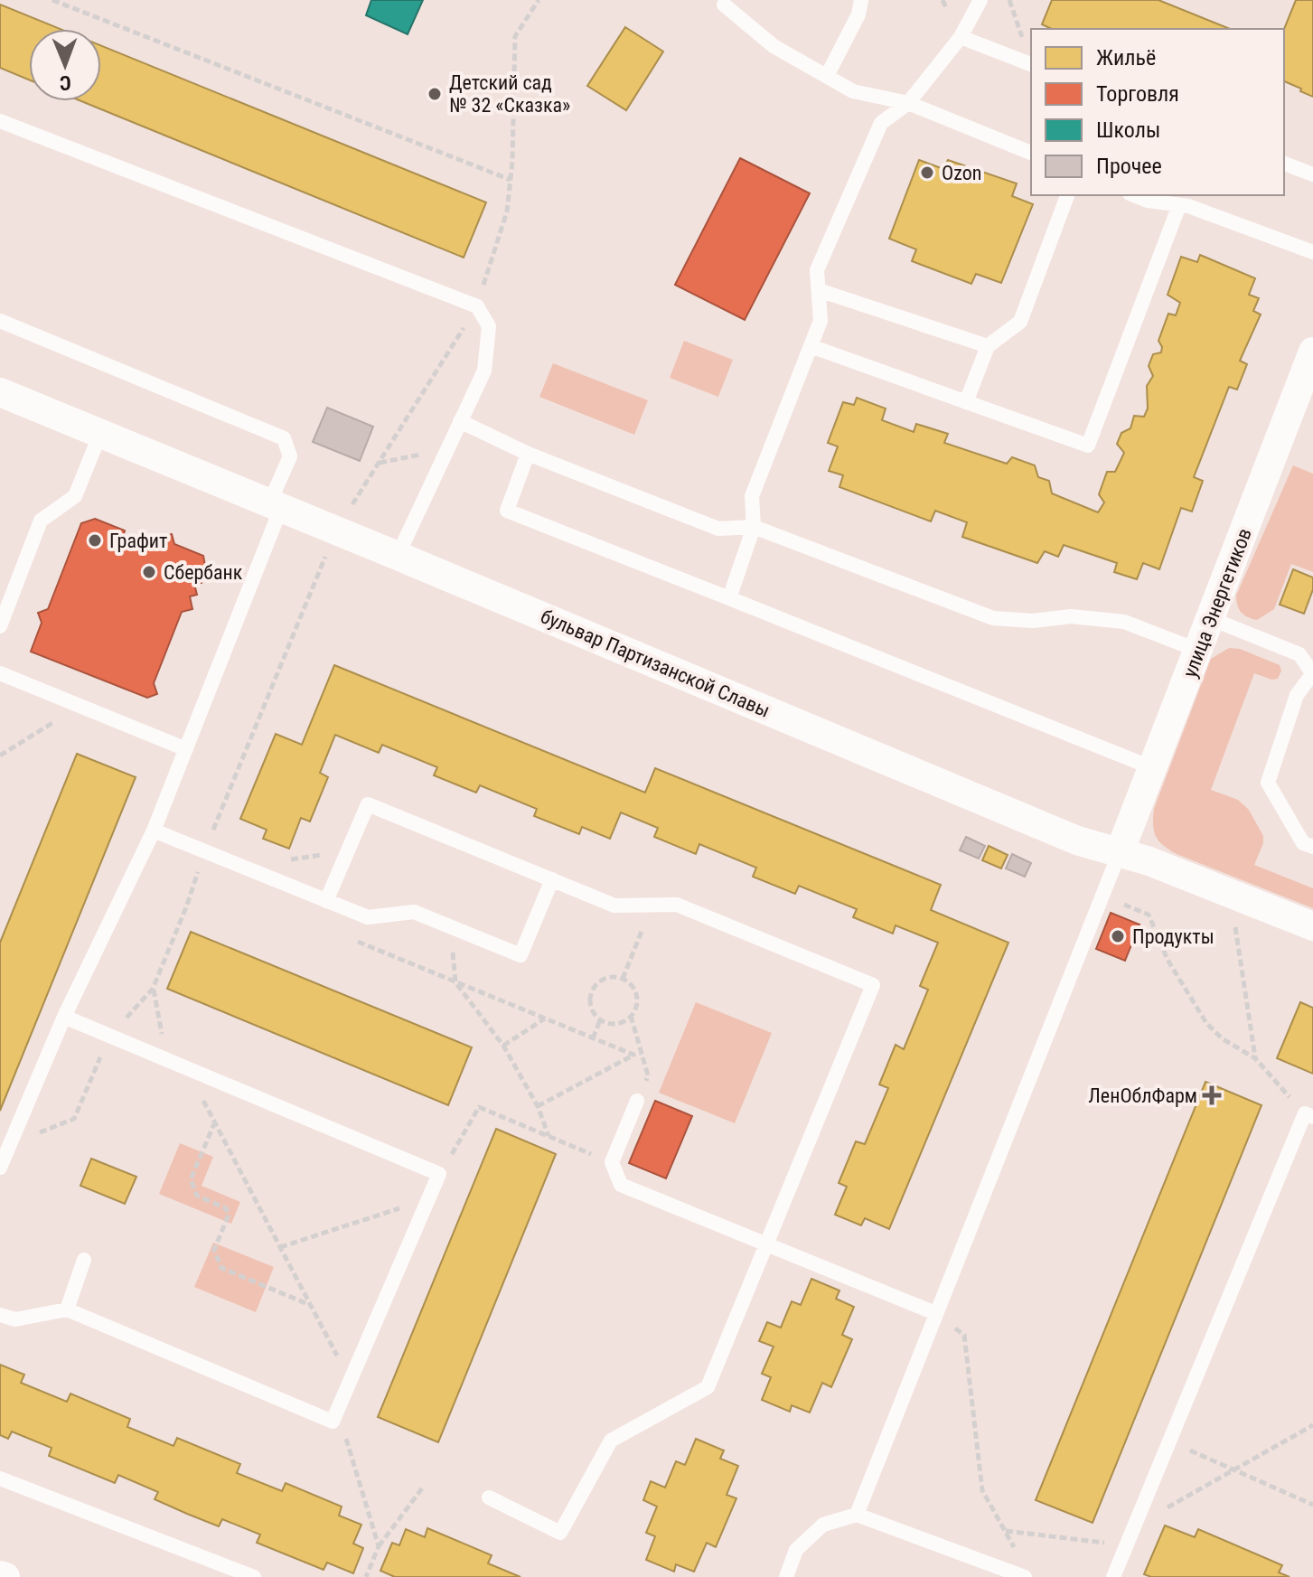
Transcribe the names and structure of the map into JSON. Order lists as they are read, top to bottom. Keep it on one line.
{"streets":{"street":["улица Энергетиков","бульвар Партизанской Славы"]},"crossings":[["улица Энергетиков","бульвар Партизанской Славы"]],"places":{"other":["Детский сад № 32 «Сказка»","Ozon","Графит","Сбербанк","Продукты"],"health":["ЛенОблФарм"]},"legend":["Жильё","Торговля","Школы","Прочее"],"north":"bottom"}
